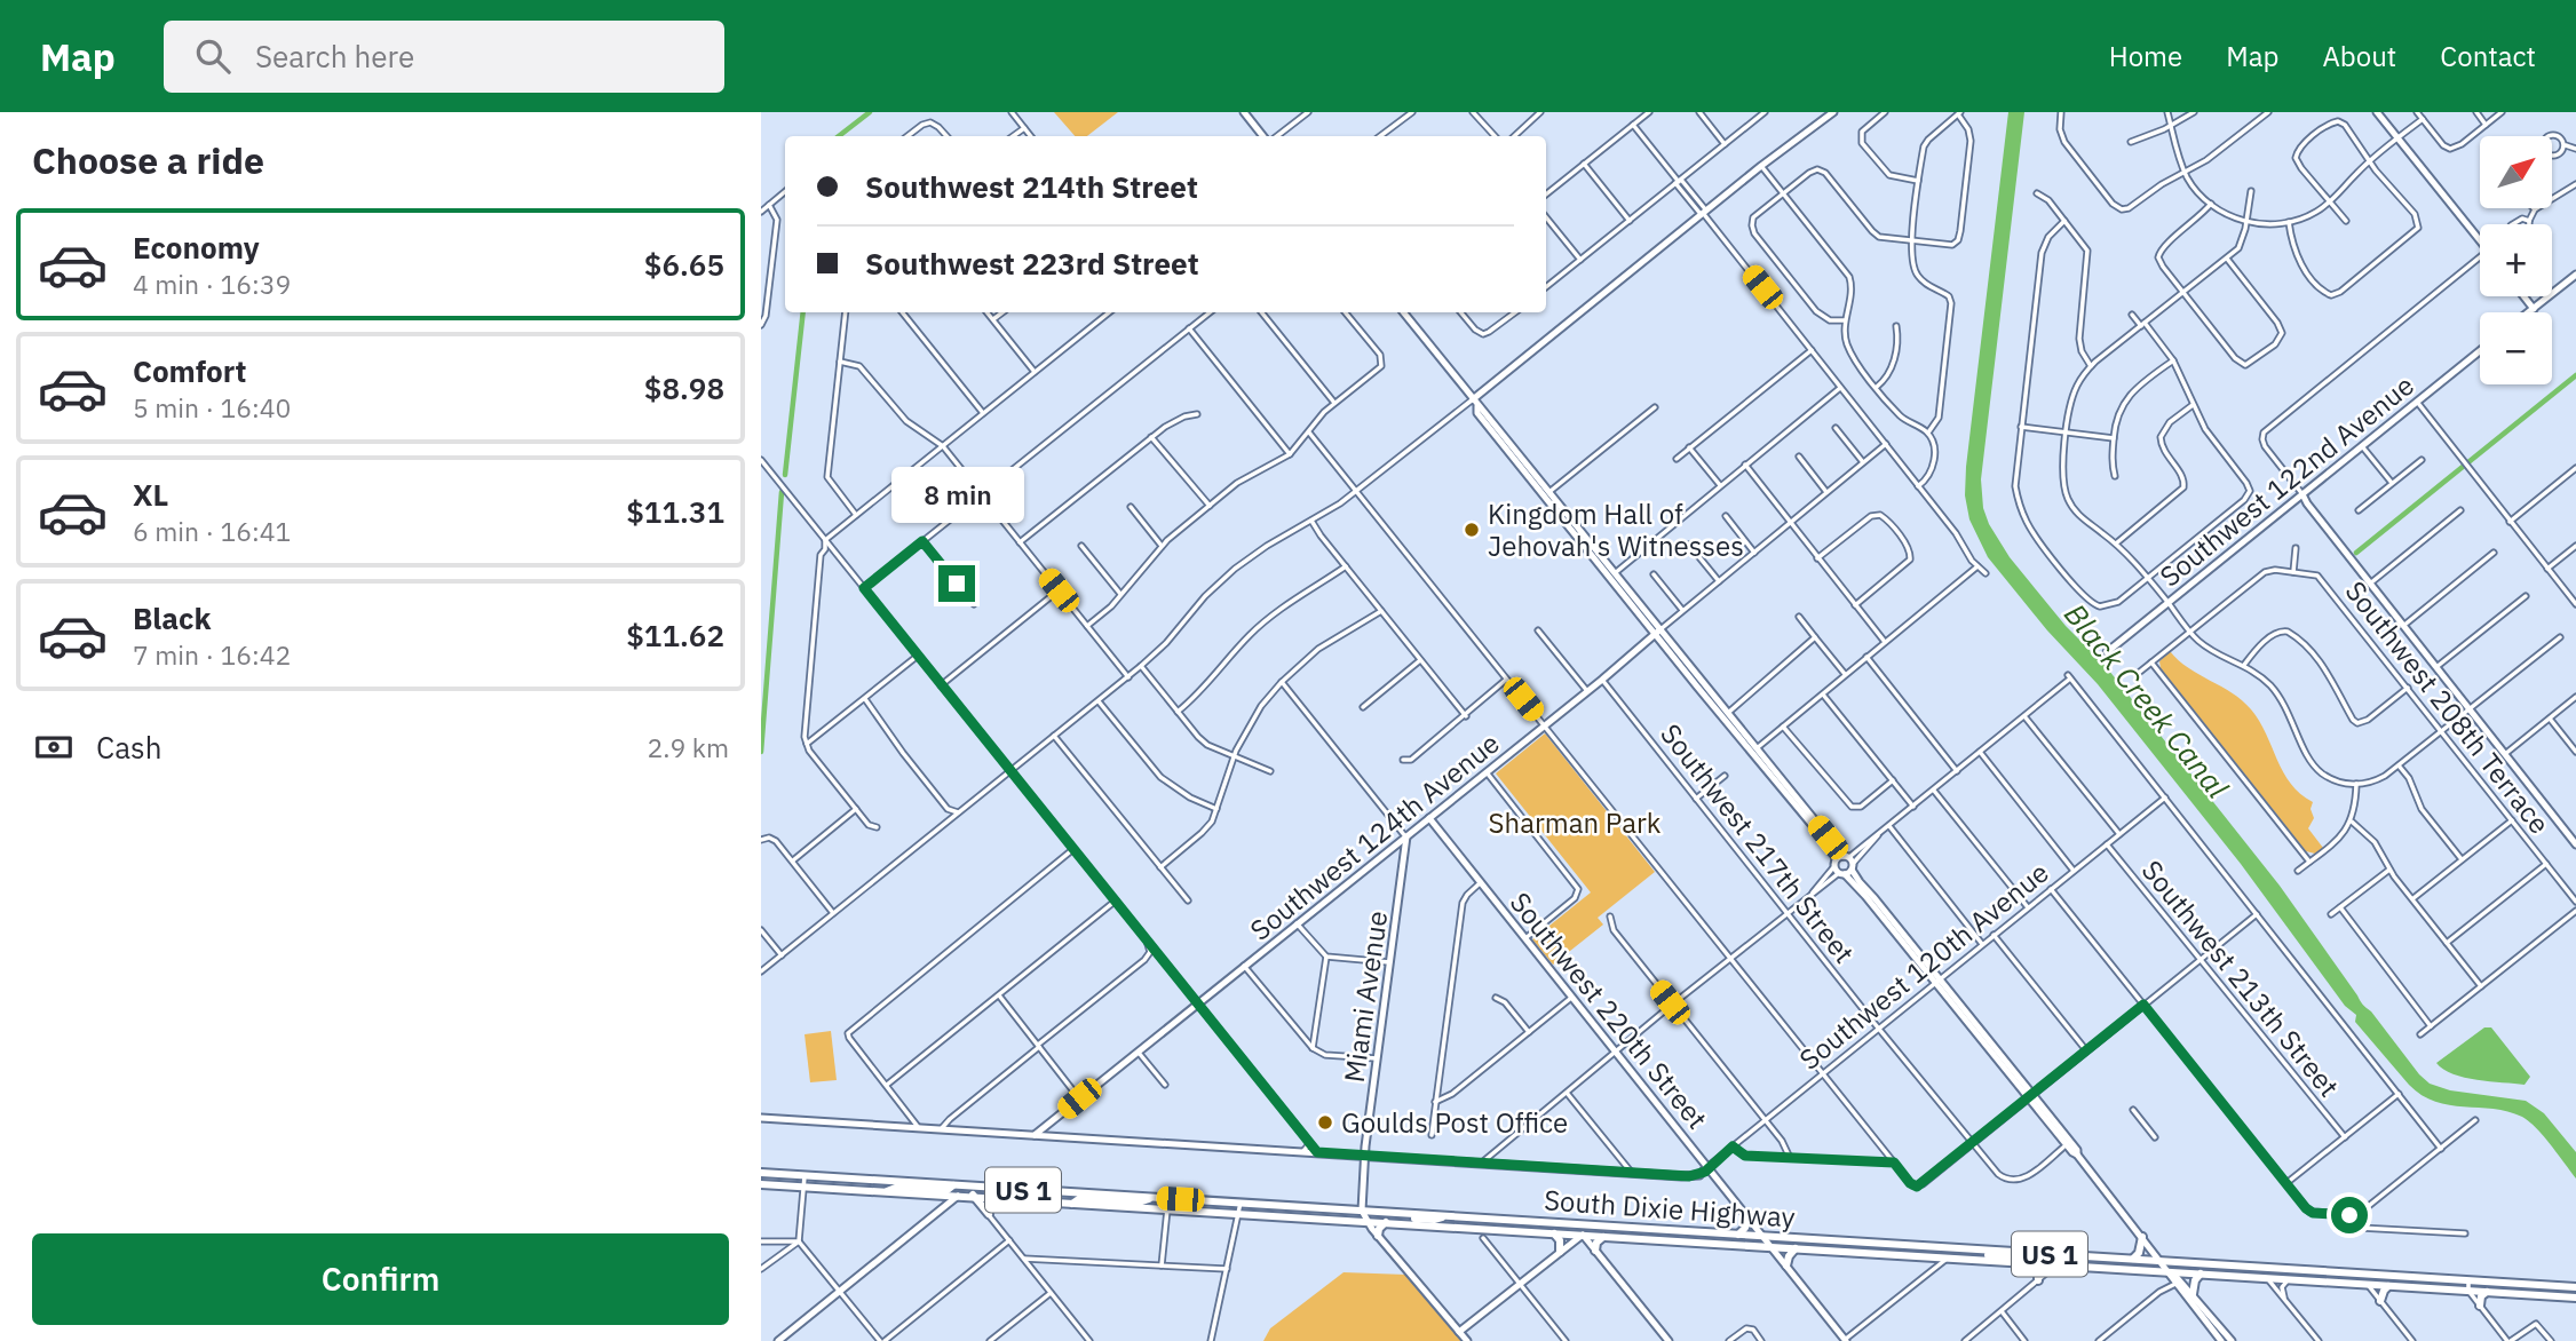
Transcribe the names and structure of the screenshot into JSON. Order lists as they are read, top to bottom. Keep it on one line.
{"streets":{"highway":["US 1","South Dixie Highway"],"street":["Southwest 122nd Avenue","Southwest 208th Terrace","Southwest 124th Avenue","Southwest 217th Street","Southwest 120th Avenue","Southwest 213th Street","Miami Avenue","Southwest 220th Street"]},"crossings":[["Southwest 124th Avenue","Southwest 217th Street"],["Southwest 124th Avenue","Miami Avenue"],["Southwest 124th Avenue","Southwest 220th Street"],["Southwest 217th Street","Southwest 120th Avenue"],["Southwest 120th Avenue","Southwest 213th Street"],["Southwest 120th Avenue","Southwest 220th Street"],["Miami Avenue","South Dixie Highway"],["Southwest 220th Street","South Dixie Highway"],["US 1","South Dixie Highway"]],"water":["Black Creek Canal"],"parks":["Sharman Park"],"places":["Kingdom Hall of Jehovah's Witnesses","Goulds Post Office"],"north":"top right","page":{"header":"Map","search":"Search here","nav":["Home","Map","About","Contact"],"heading":"Choose a ride","map_buttons":["+","−"],"banner":["Southwest 214th Street","Southwest 223rd Street"],"list":[{"name":"Economy","note":"4 min · 16:39","value":"$6.65"},{"name":"Comfort","note":"5 min · 16:40","value":"$8.98"},{"name":"XL","note":"6 min · 16:41","value":"$11.31"},{"name":"Black","note":"7 min · 16:42","value":"$11.62"}],"bubble":"8 min","pay":["Cash","2.9 km"],"buttons":"Confirm"}}
